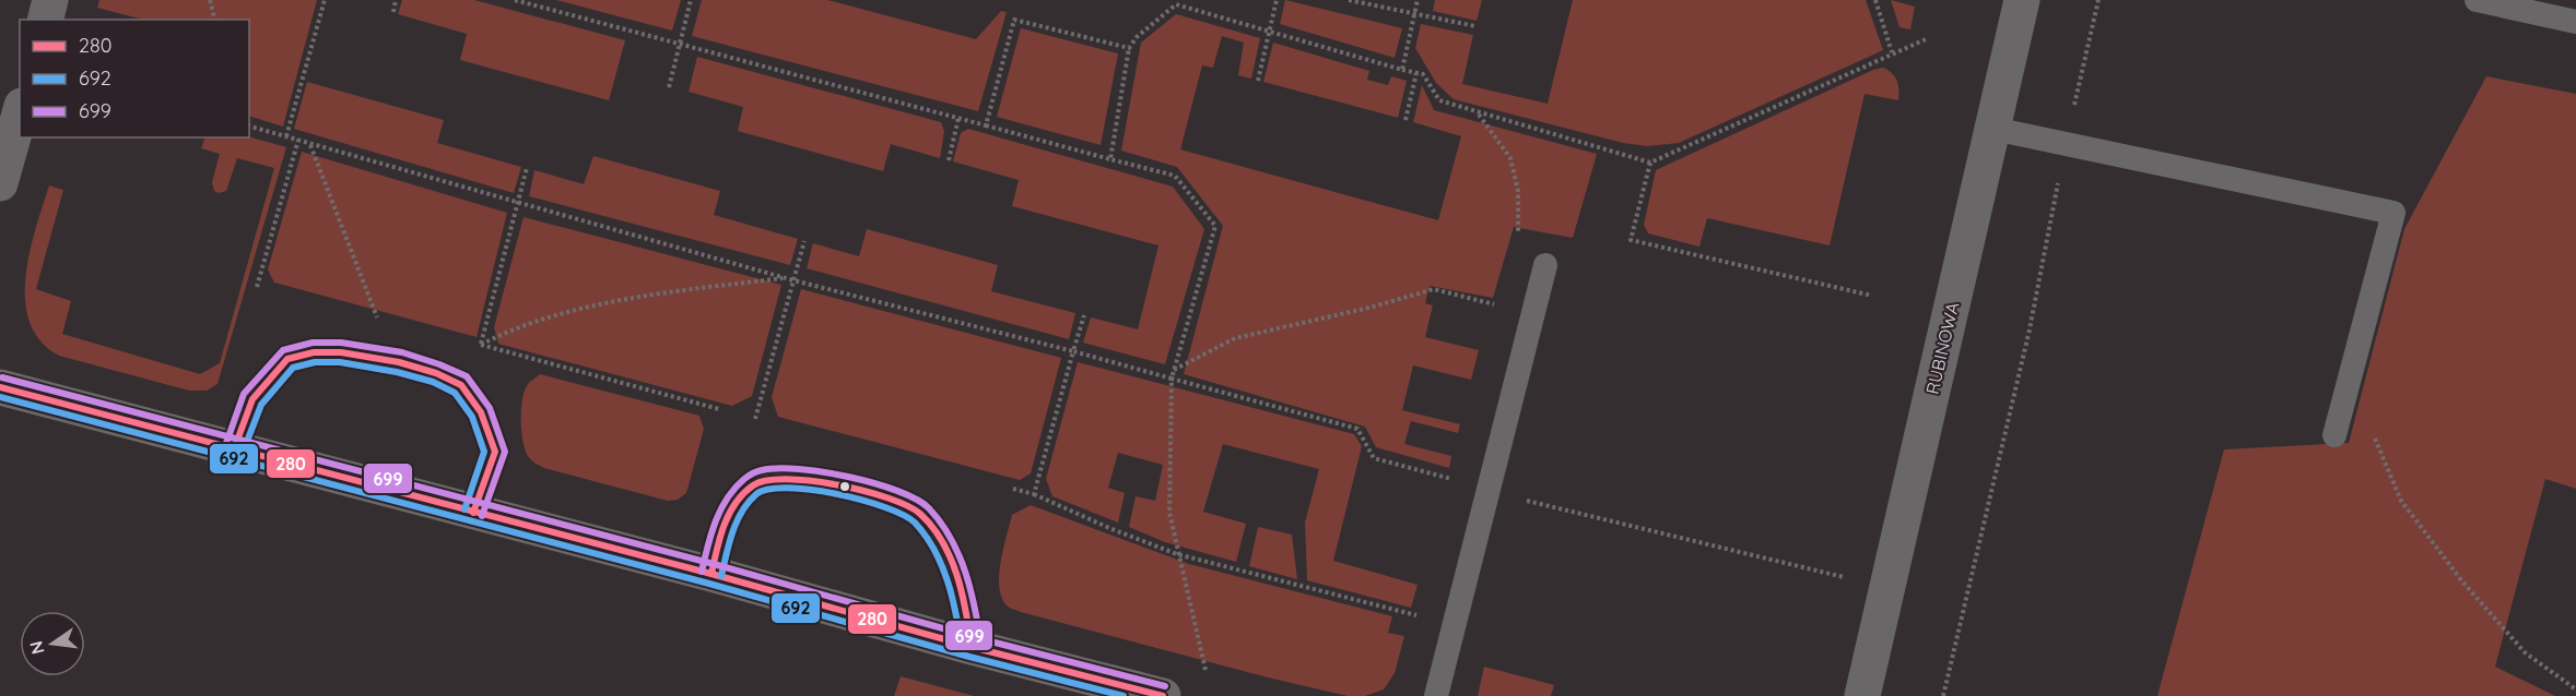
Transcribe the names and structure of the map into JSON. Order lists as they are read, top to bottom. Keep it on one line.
{"streets":{"street":["RUBINOWA"]},"lines":["transit line 699","transit line 280","transit line 692"],"legend":["280","692","699"],"north":"left"}
